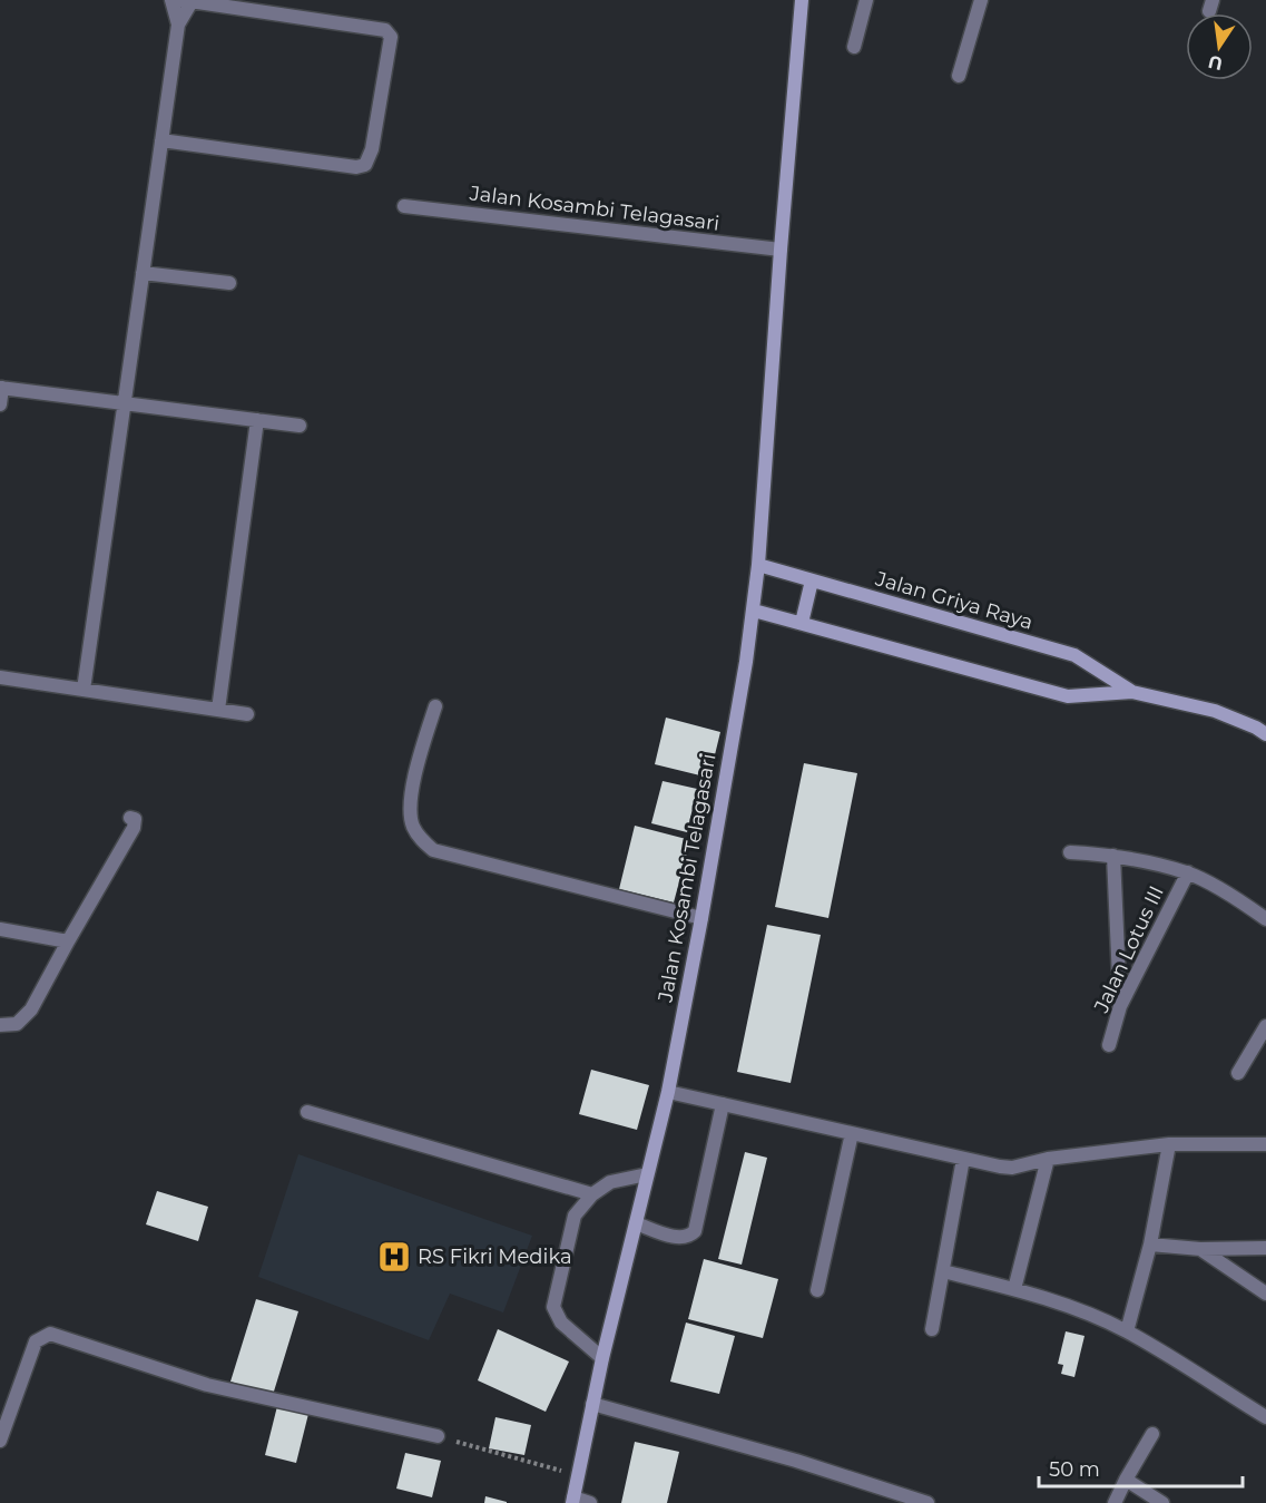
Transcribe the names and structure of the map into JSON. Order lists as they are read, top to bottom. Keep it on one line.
{"streets":{"main road":["Jalan Kosambi Telagasari","Jalan Griya Raya"],"street":["Jalan Lotus III"]},"crossings":[["Jalan Kosambi Telagasari","Jalan Griya Raya"]],"places":{"hospital":["RS Fikri Medika"]},"scale_bar":"50 m","north":"bottom"}
